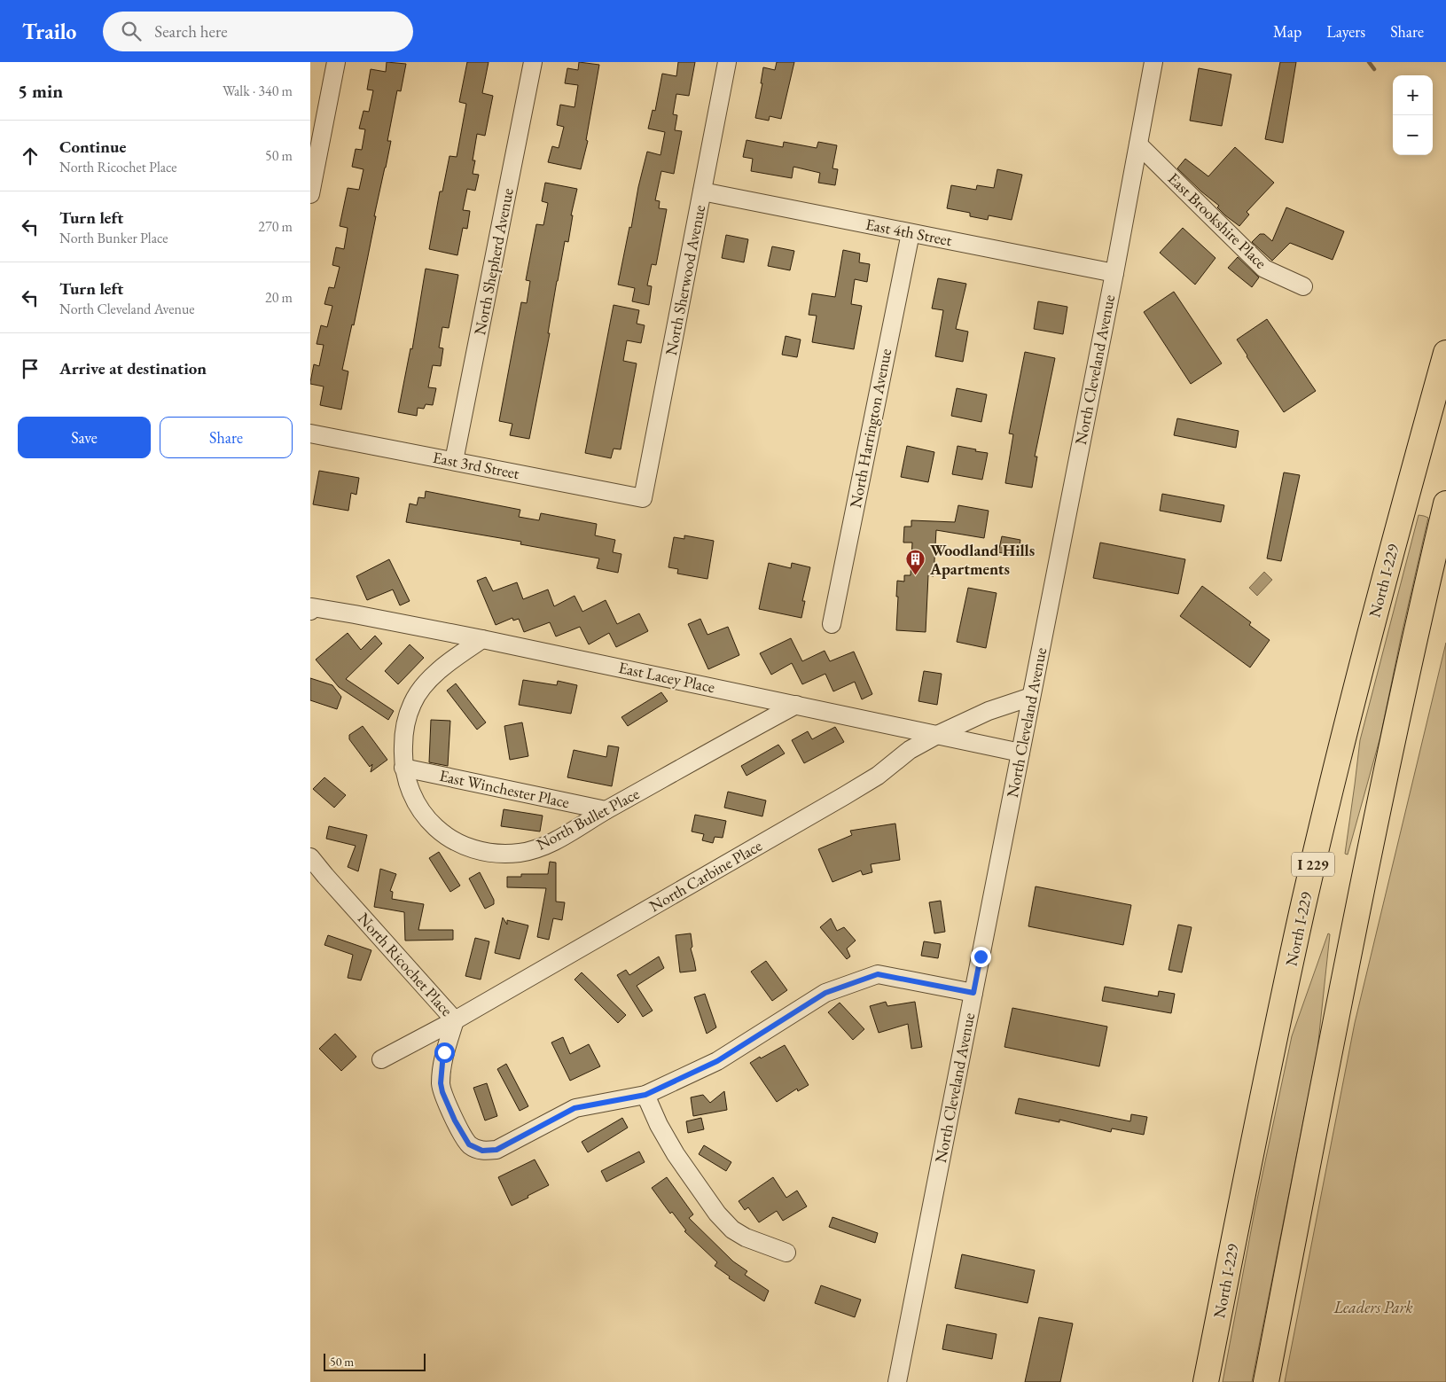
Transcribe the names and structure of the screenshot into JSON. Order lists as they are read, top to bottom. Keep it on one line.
{"streets":{"highway":["North I-229","I 229"],"street":["East Brookshire Place","East 4th Street","North Shepherd Avenue","North Sherwood Avenue","North Cleveland Avenue","North Harrington Avenue","East 3rd Street","East Lacey Place","East Winchester Place","North Bullet Place","North Carbine Place","North Ricochet Place"]},"crossings":[["East Brookshire Place","North Cleveland Avenue"],["East 4th Street","North Sherwood Avenue"],["East 4th Street","North Cleveland Avenue"],["East 4th Street","North Harrington Avenue"],["North Shepherd Avenue","East 3rd Street"],["North Sherwood Avenue","East 3rd Street"],["North Cleveland Avenue","East Lacey Place"],["North Cleveland Avenue","North Carbine Place"],["East Lacey Place","North Bullet Place"],["East Lacey Place","North Carbine Place"],["East Winchester Place","North Bullet Place"],["North Carbine Place","North Ricochet Place"]],"parks":["Leaders Park"],"places":{"building":["Woodland Hills Apartments"]},"scale_bar":"50 m","page":{"header":"Trailo","search":"Search here","nav":["Map","Layers","Share"],"heading":["5 min","Walk · 340 m"],"map_buttons":["+","−"],"list":[["Continue","North Ricochet Place","50 m"],["Turn left","North Bunker Place","270 m"],["Turn left","North Cleveland Avenue","20 m"],"Arrive at destination"],"buttons":["Save","Share"],"scale":"50 m"}}
